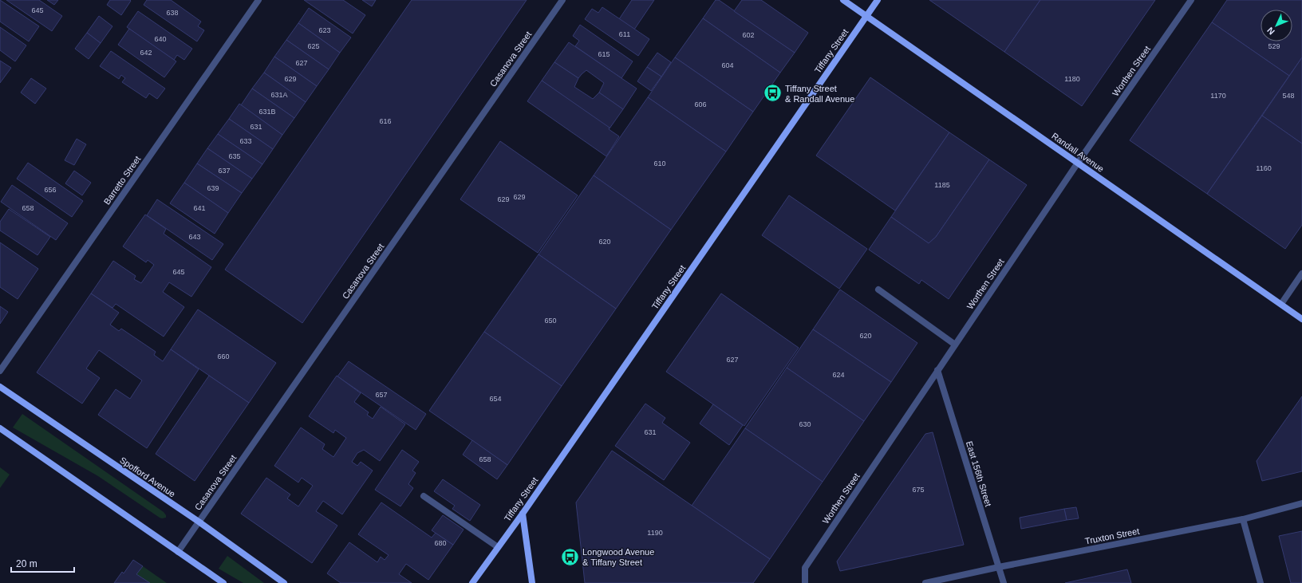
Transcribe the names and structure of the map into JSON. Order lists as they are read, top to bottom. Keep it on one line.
{"streets":{"main road":["Tiffany Street","Randall Avenue","Spofford Avenue"],"street":["Casanova Street","Worthen Street","Barretto Street","East 156th Street","Truxton Street"]},"crossings":[["Tiffany Street","Randall Avenue"],["Casanova Street","Spofford Avenue"],["Worthen Street","Randall Avenue"],["Worthen Street","East 156th Street"],["East 156th Street","Truxton Street"]],"places":{"bus stop":["Tiffany Street & Randall Avenue","Longwood Avenue & Tiffany Street"]},"house_numbers":["645","638","623","611","602","640","625","529","642","615","627","604","629","1180","631A","1170","548","606","631B","616","631","633","635","610","1160","637","1185","639","656","629","629","658","641","643","620","645","650","620","660","627","624","657","654","630","631","658","675","1190","680"],"scale_bar":"20 m","north":"bottom left"}
